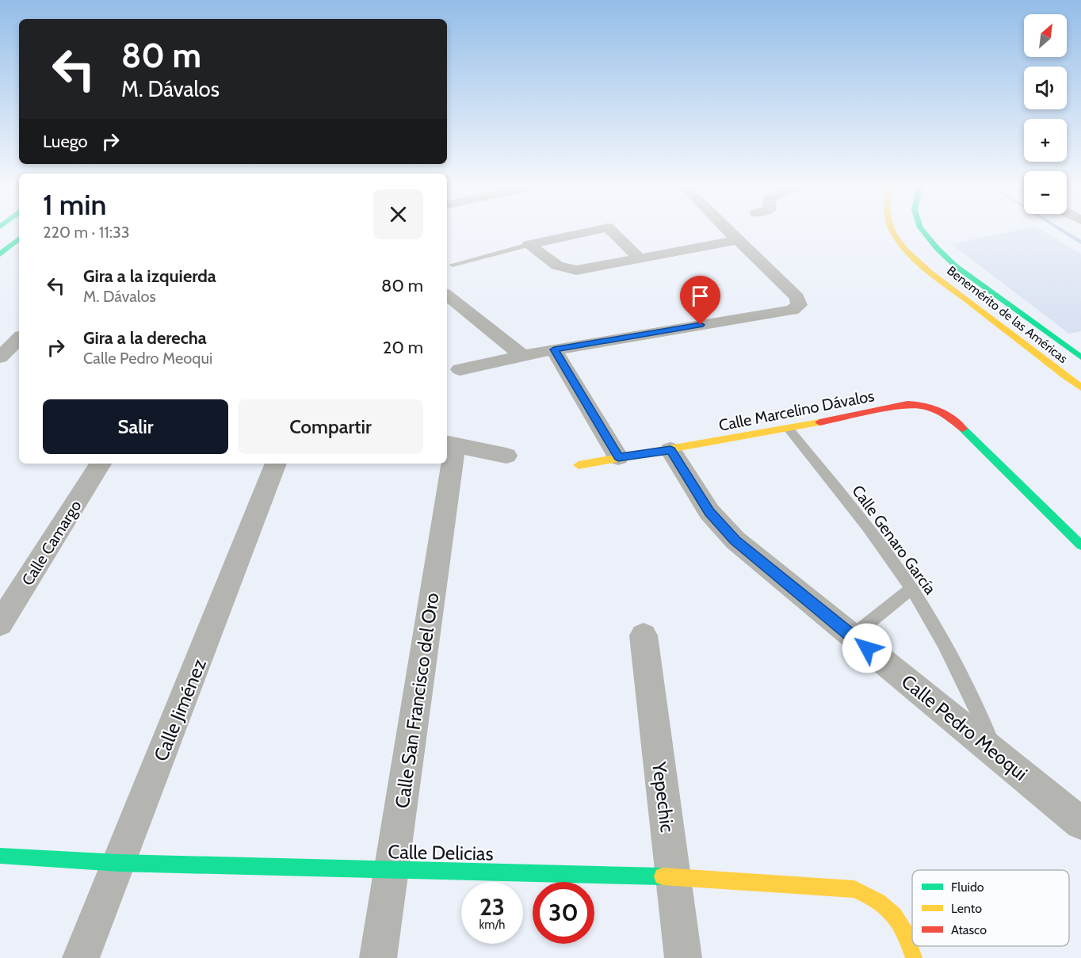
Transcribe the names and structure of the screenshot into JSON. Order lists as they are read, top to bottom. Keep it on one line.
{"streets":{"street":["Benemérito de las Américas","Calle Marcelino Dávalos","Calle Camargo","Calle San Francisco del Oro","Calle Jiménez","Calle Pedro Meoqui","Yepechic","Calle Delicias"],"lane":["Calle Genaro García"]},"crossings":[["Calle Marcelino Dávalos","Calle Genaro García"],["Calle Marcelino Dávalos","Calle Pedro Meoqui"],["Calle Genaro García","Calle Pedro Meoqui"],["Calle San Francisco del Oro","Calle Delicias"],["Calle Jiménez","Calle Delicias"],["Yepechic","Calle Delicias"]],"legend":["Fluido","Lento","Atasco"],"north":"top right","page":{"map_buttons":["+","−"],"turn":["80 m","M. Dávalos"],"then":"Luego","heading":["1 min","220 m · 11:33"],"list":[{"name":"Gira a la izquierda","note":"M. Dávalos","value":"80 m"},{"name":"Gira a la derecha","note":"Calle Pedro Meoqui","value":"20 m"}],"buttons":["Salir","Compartir"],"speed":"23 km/h","limit":"30"}}
